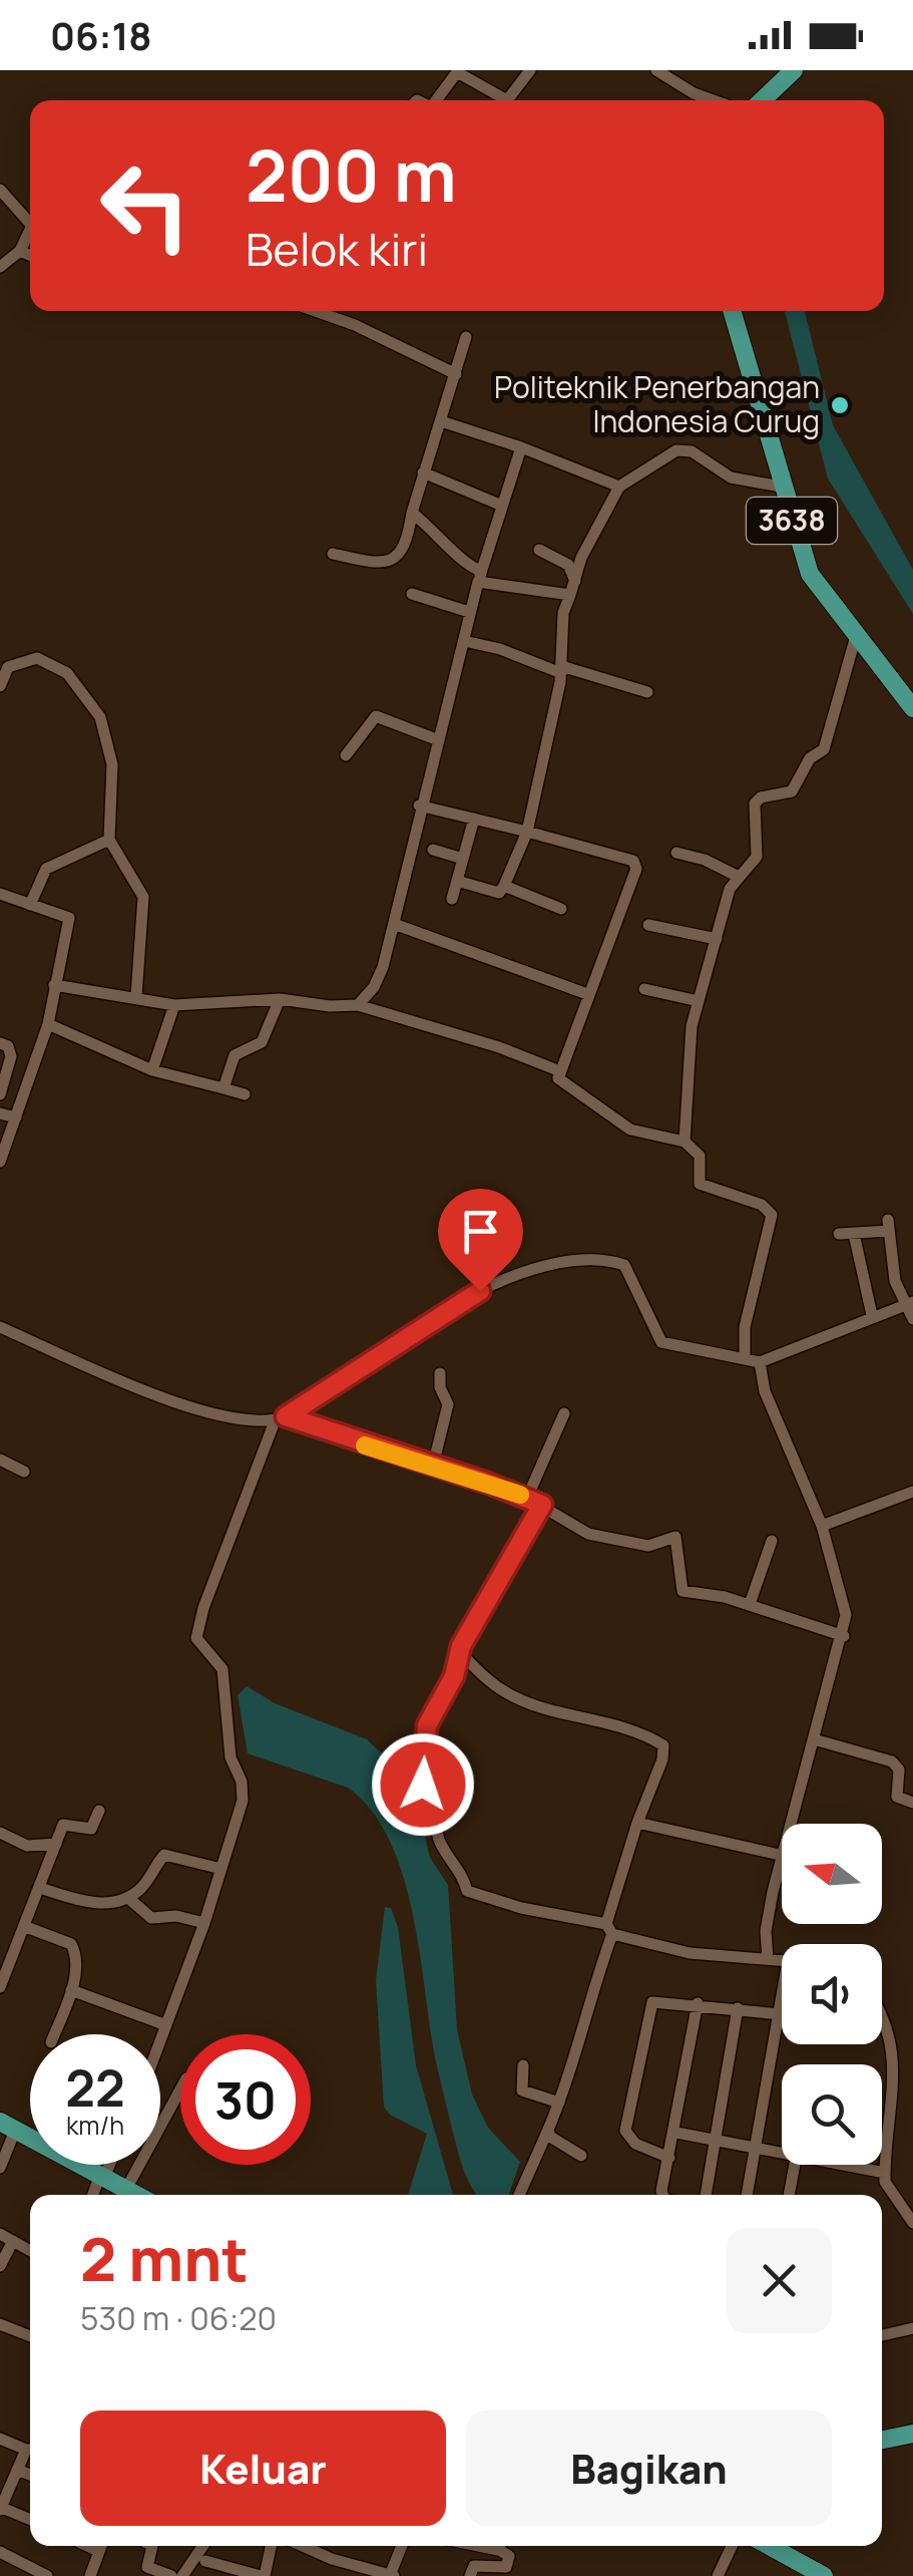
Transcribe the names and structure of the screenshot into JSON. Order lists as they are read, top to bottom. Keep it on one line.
{"streets":{"main road":["3638"]},"places":["Politeknik Penerbangan Indonesia Curug"],"north":"left","page":{"status":"06:18","turn":["200 m","Belok kiri"],"speed":"22 km/h","limit":"30","heading":["2 mnt","530 m · 06:20"],"buttons":["Keluar","Bagikan"]}}
